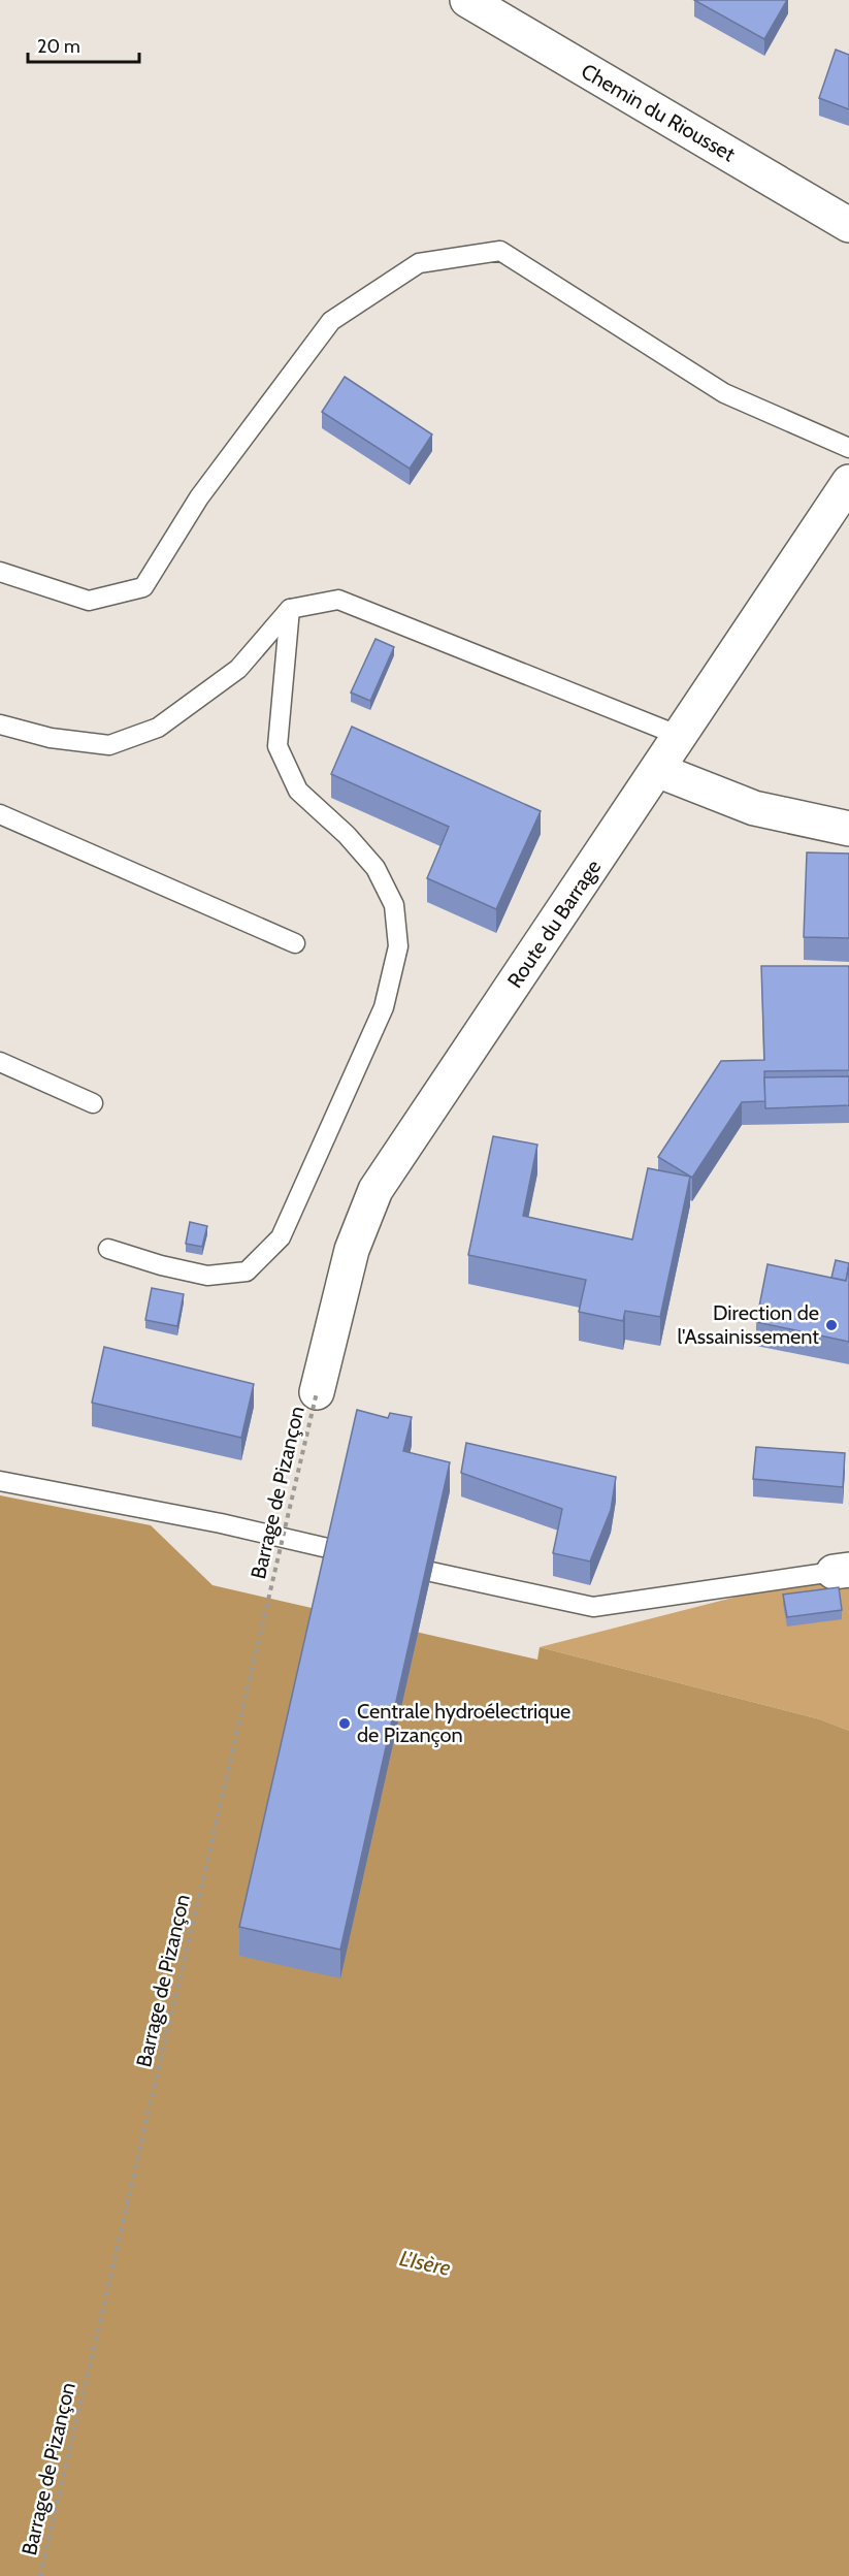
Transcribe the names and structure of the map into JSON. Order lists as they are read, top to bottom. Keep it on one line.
{"streets":{"street":["Chemin du Riousset","Route du Barrage"],"path":["Barrage de Pizançon"]},"crossings":[["Route du Barrage","Barrage de Pizançon"]],"water":["L'Isère"],"places":["Direction de l'Assainissement","Centrale hydroélectrique de Pizançon"],"scale_bar":"20 m"}
